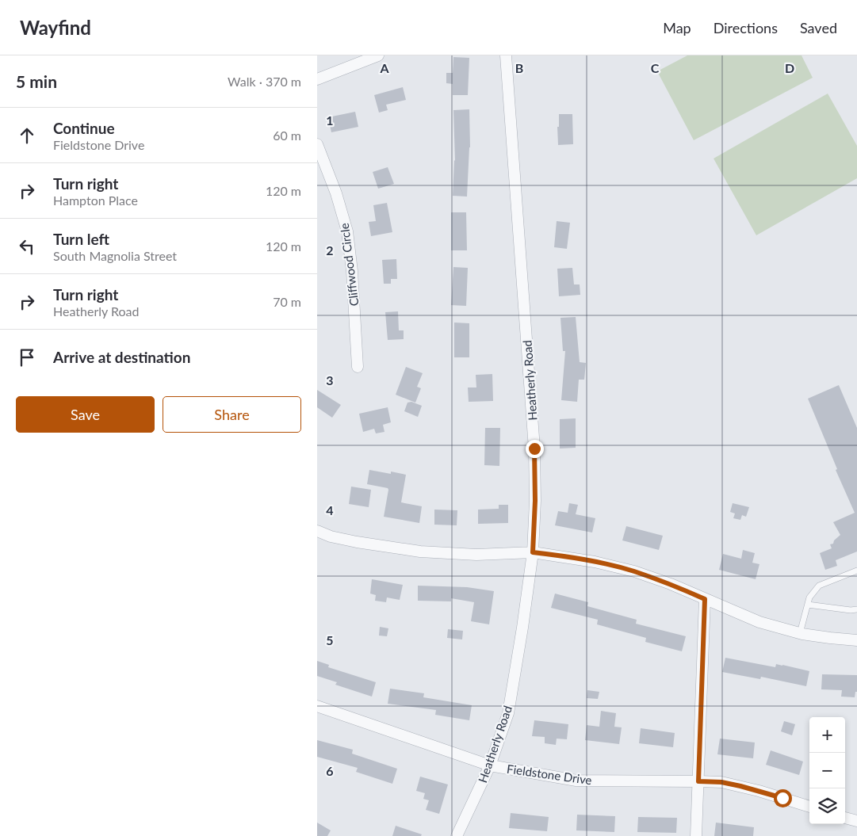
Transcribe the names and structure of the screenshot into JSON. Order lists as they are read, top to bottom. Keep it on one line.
{"streets":{"street":["Cliffwood Circle","Heatherly Road","Fieldstone Drive"]},"crossings":[["Heatherly Road","Fieldstone Drive"]],"page":{"header":"Wayfind","nav":["Map","Directions","Saved"],"heading":["5 min","Walk · 370 m"],"list":[["Continue","Fieldstone Drive","60 m"],["Turn right","Hampton Place","120 m"],["Turn left","South Magnolia Street","120 m"],["Turn right","Heatherly Road","70 m"],"Arrive at destination"],"buttons":["Save","Share"],"map_buttons":["+","−"]},"grid":{"columns":["A","B","C","D"],"rows":["1","2","3","4","5","6"]}}
